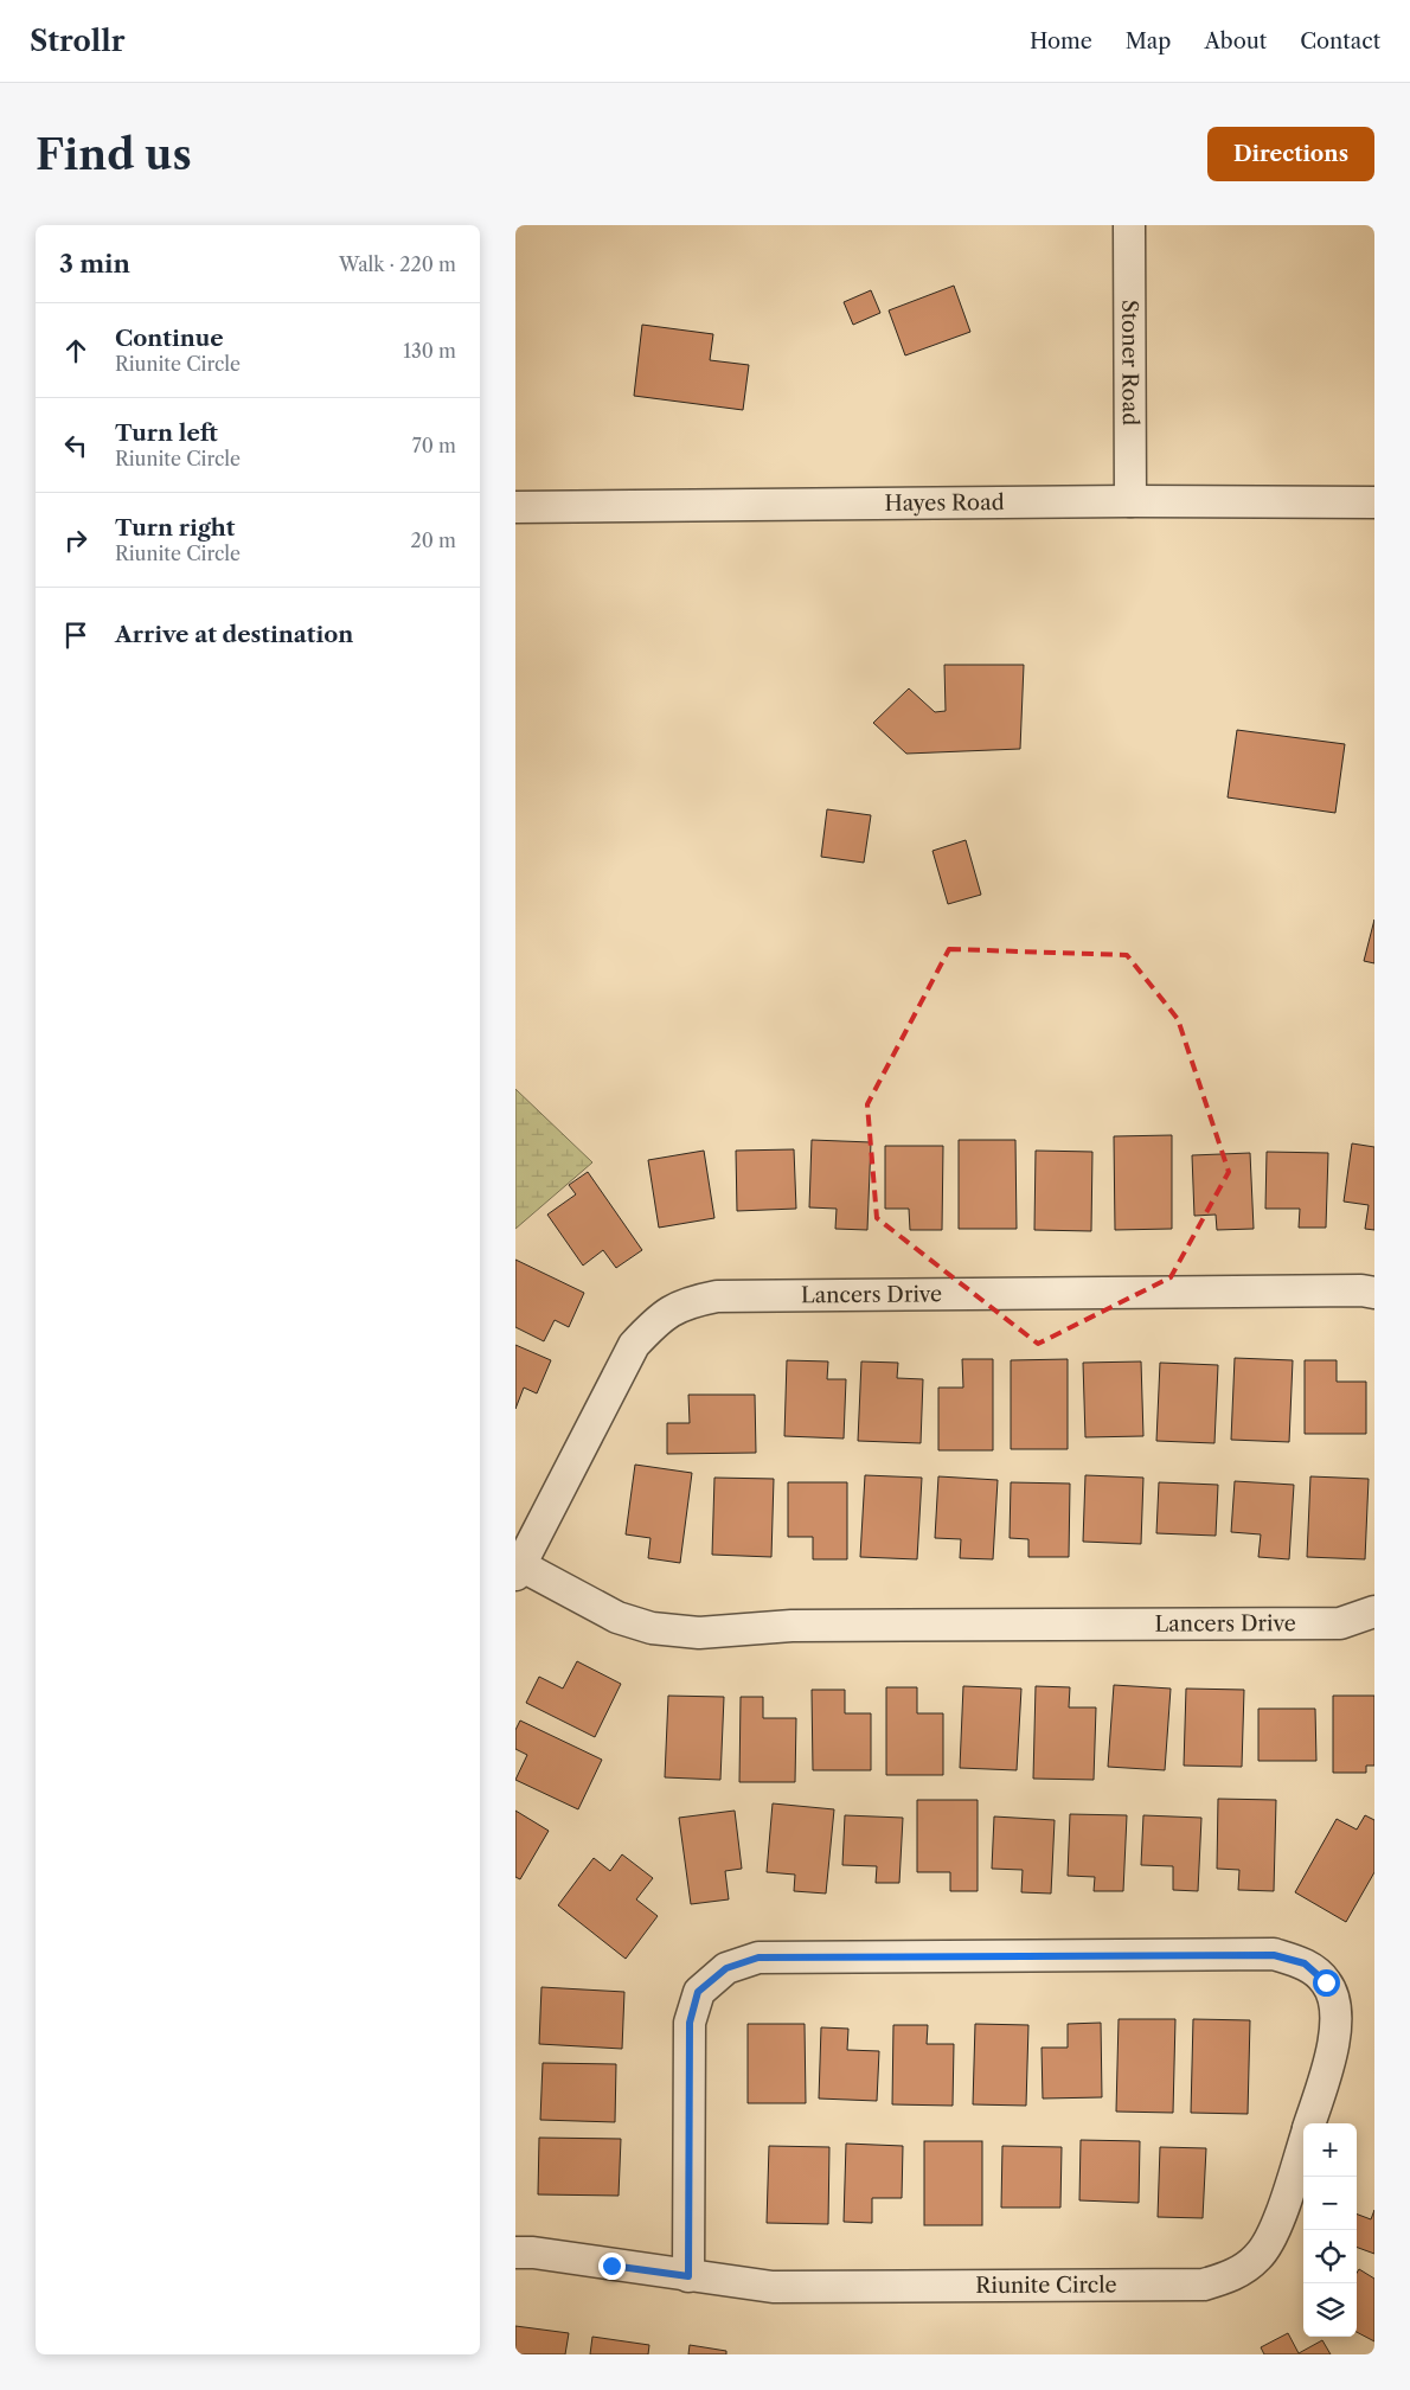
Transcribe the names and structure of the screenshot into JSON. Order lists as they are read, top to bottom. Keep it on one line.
{"streets":{"street":["Stoner Road","Hayes Road","Lancers Drive","Riunite Circle"]},"crossings":[["Stoner Road","Hayes Road"]],"page":{"header":"Strollr","nav":["Home","Map","About","Contact"],"buttons":"Directions","title":"Find us","heading":["3 min","Walk · 220 m"],"list":[["Continue","Riunite Circle","130 m"],["Turn left","Riunite Circle","70 m"],["Turn right","Riunite Circle","20 m"],"Arrive at destination"],"map_buttons":["+","−"]}}
